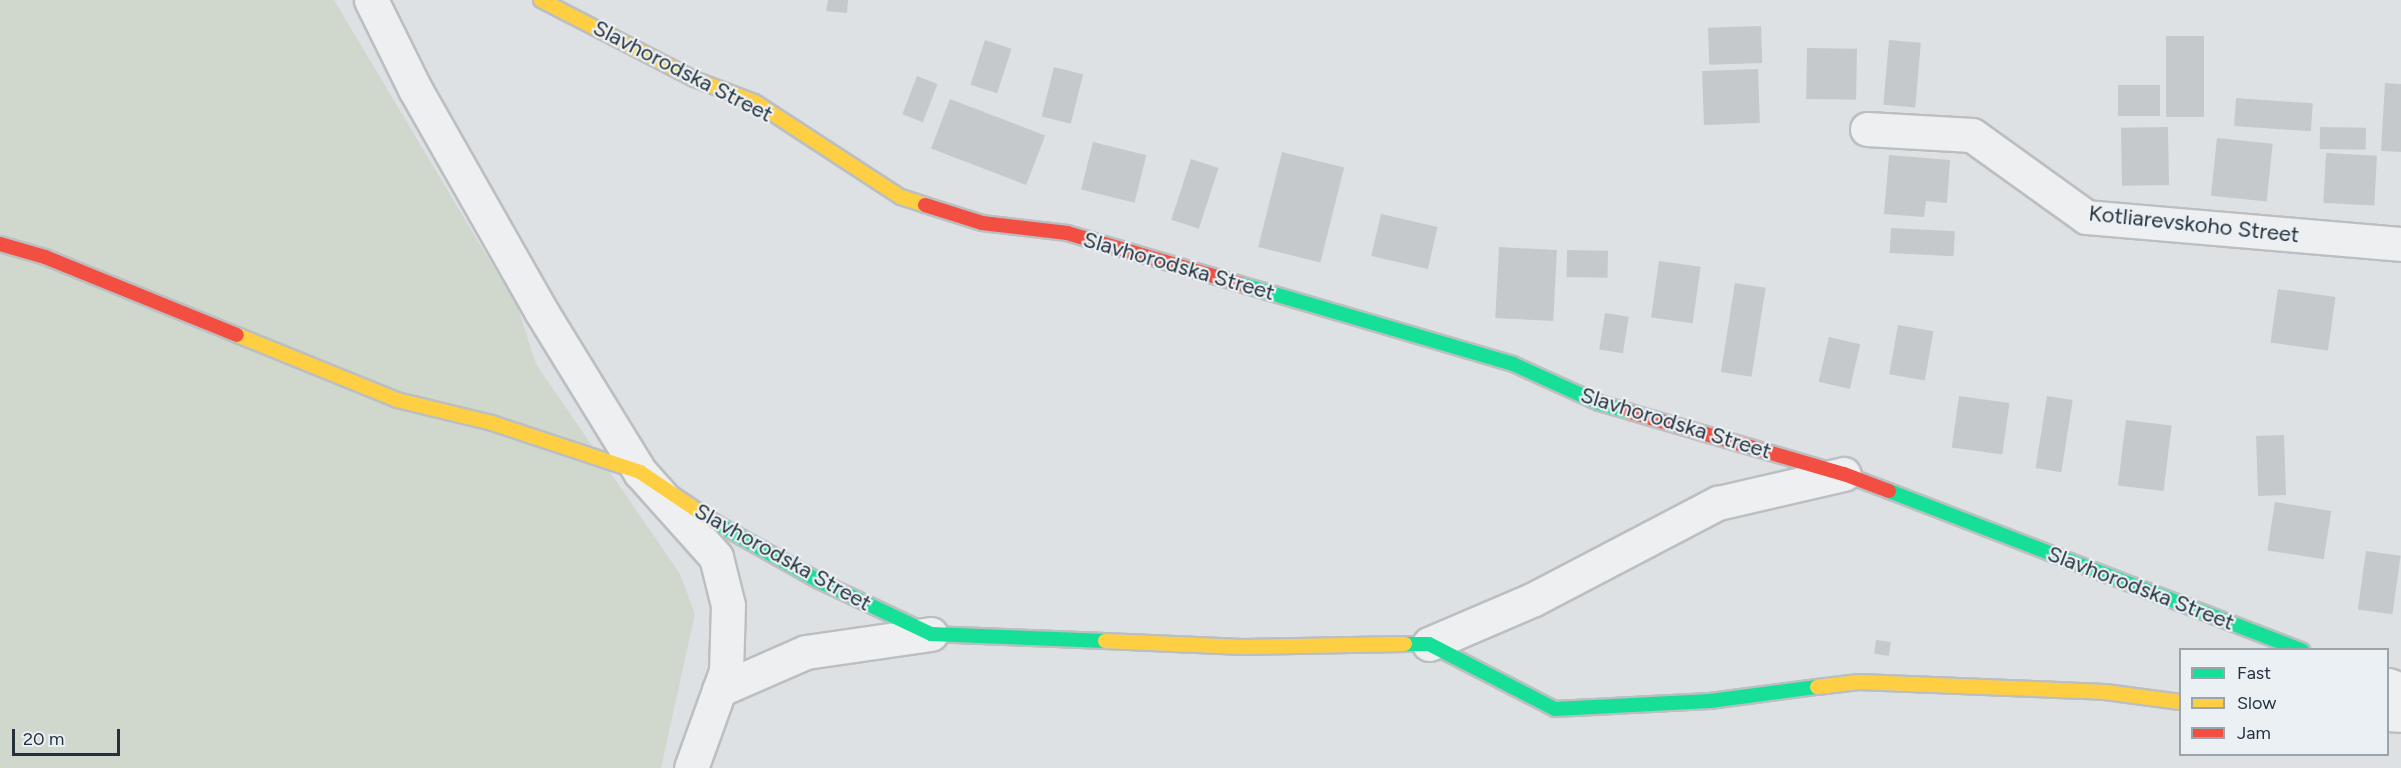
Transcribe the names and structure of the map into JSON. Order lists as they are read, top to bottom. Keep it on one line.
{"streets":{"street":["Slavhorodska Street","Kotliarevskoho Street"]},"legend":["Fast","Slow","Jam"],"scale_bar":"20 m"}
